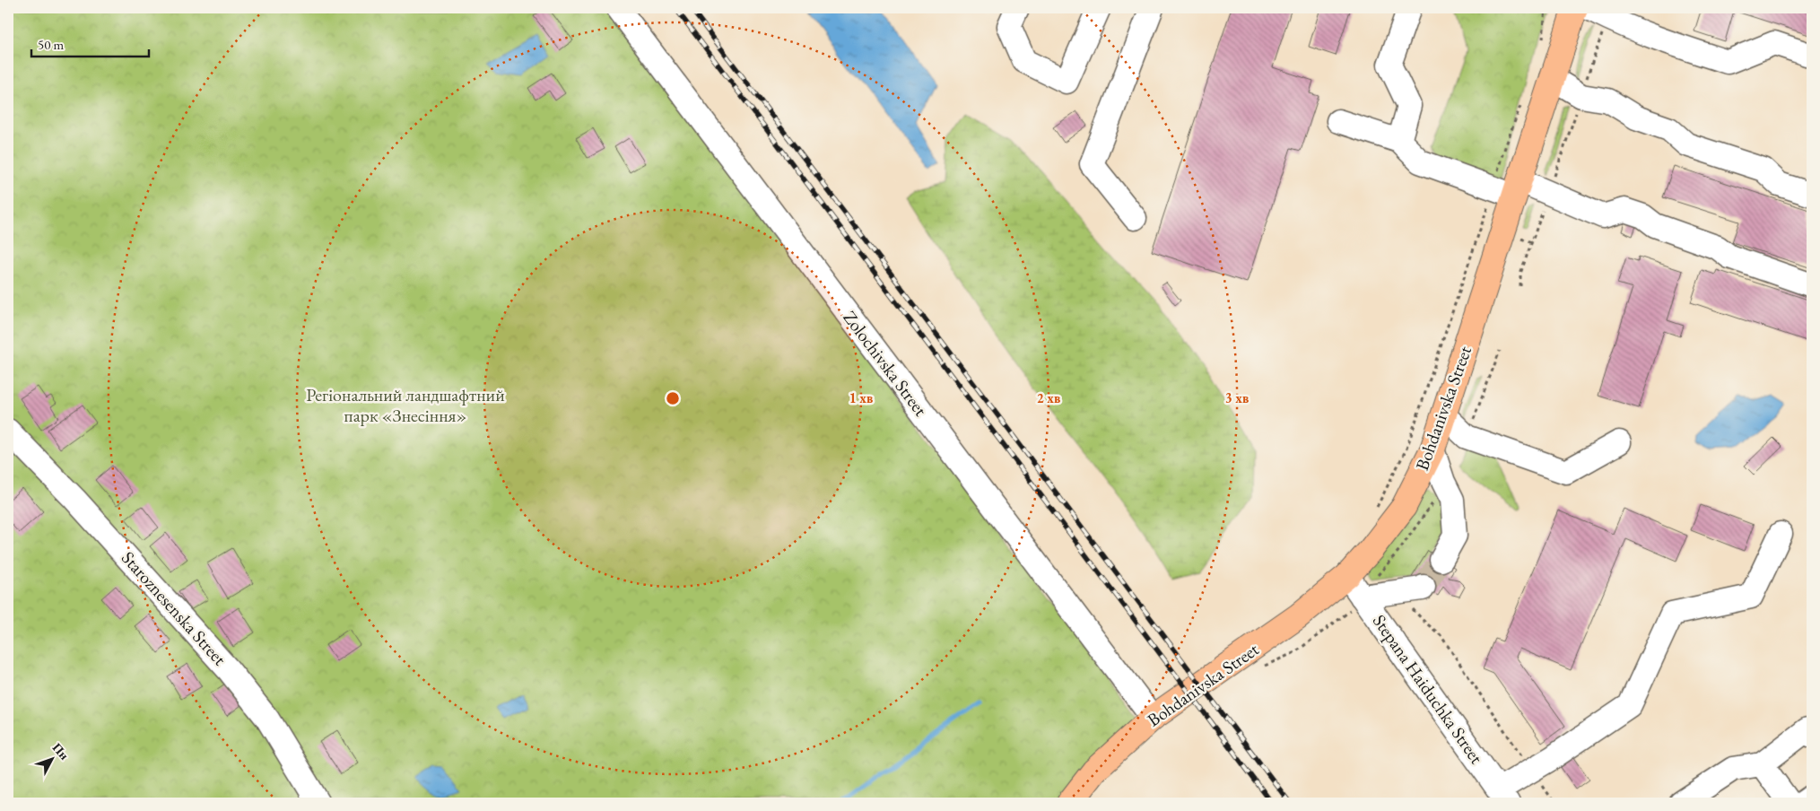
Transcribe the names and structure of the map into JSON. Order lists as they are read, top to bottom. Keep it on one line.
{"streets":{"main road":["Bohdanivska Street"],"street":["Zolochivska Street","Staroznesenska Street","Stepana Haiduchka Street"]},"crossings":[["Zolochivska Street","Bohdanivska Street"],["Bohdanivska Street","Stepana Haiduchka Street"]],"parks":["Регіональний ландшафтний парк «Знесіння»"],"scale_bar":"50 m","north":"top right","rings":["1 хв","2 хв","3 хв"]}
